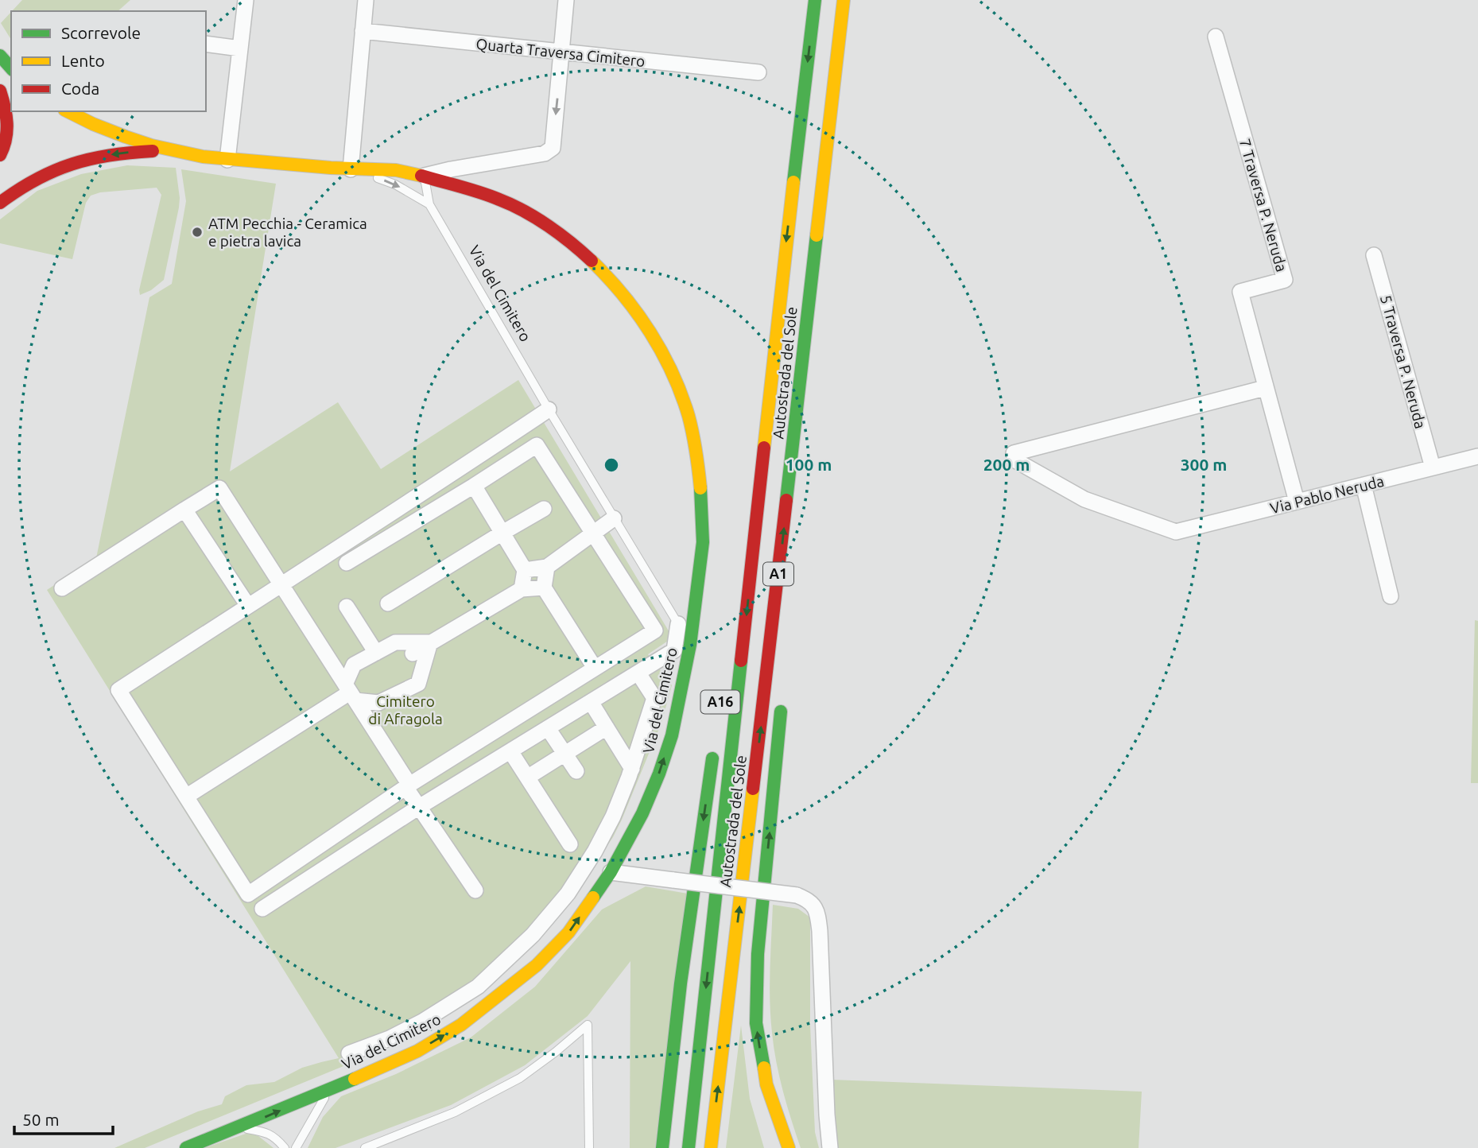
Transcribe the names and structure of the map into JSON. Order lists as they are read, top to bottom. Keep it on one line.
{"streets":{"main road":["Via del Cimitero","Autostrada del Sole","A1"],"street":["Quarta Traversa Cimitero","7 Traversa P. Neruda","5 Traversa P. Neruda","Via Pablo Neruda"]},"crossings":[["7 Traversa P. Neruda","Via Pablo Neruda"],["5 Traversa P. Neruda","Via Pablo Neruda"]],"parks":["Cimitero di Afragola"],"places":["ATM Pecchia - Ceramica e pietra lavica"],"legend":["Scorrevole","Lento","Coda"],"scale_bar":"50 m","rings":["100 m","200 m","300 m"]}
